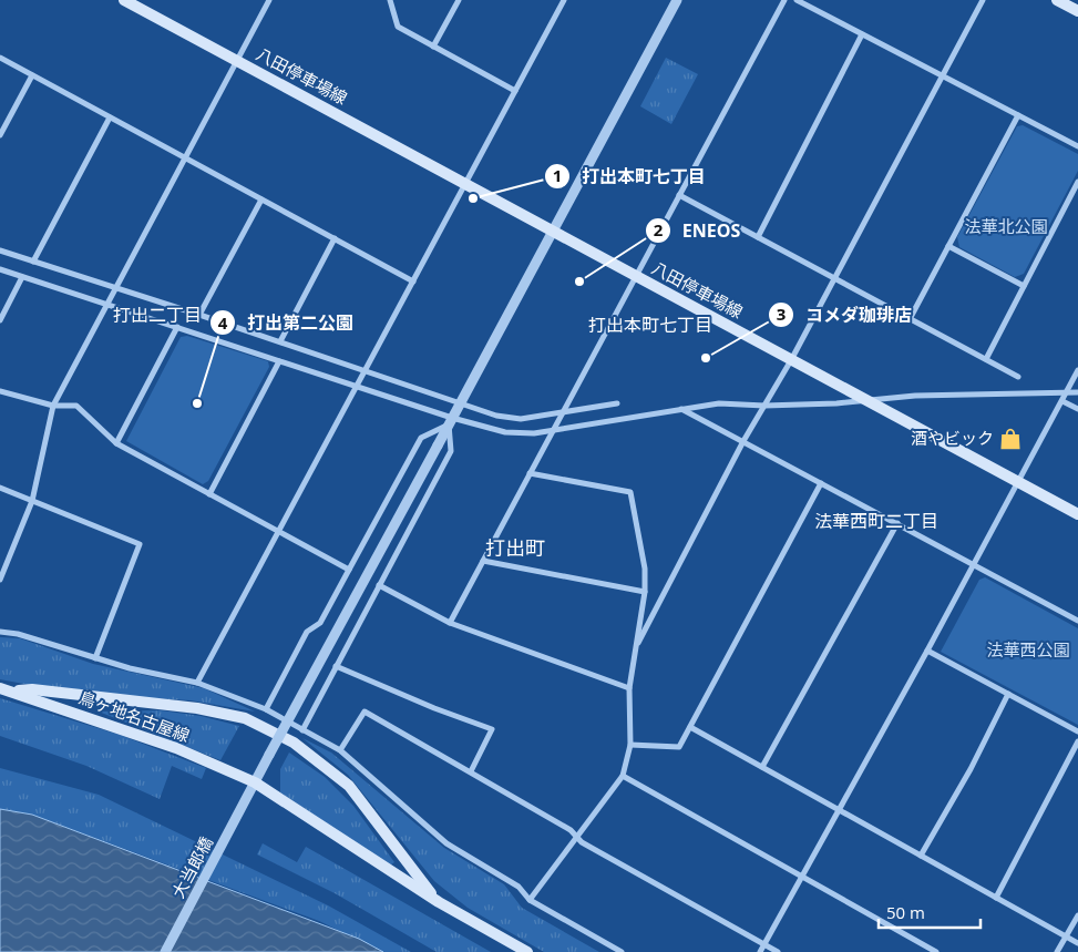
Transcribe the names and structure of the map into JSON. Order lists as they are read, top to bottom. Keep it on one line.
{"streets":{"main road":["八田停車場線","鳥ヶ地名古屋線"],"street":["大当郎橋"]},"crossings":[["八田停車場線","大当郎橋"],["鳥ヶ地名古屋線","大当郎橋"]],"districts":["打出二丁目","打出本町七丁目","法華西町二丁目","打出町"],"parks":["法華北公園","法華西公園"],"places":{"other":["打出本町七丁目","ENEOS","コメダ珈琲店","打出第二公園"],"shop":["酒やビック"]},"scale_bar":"50 m"}
